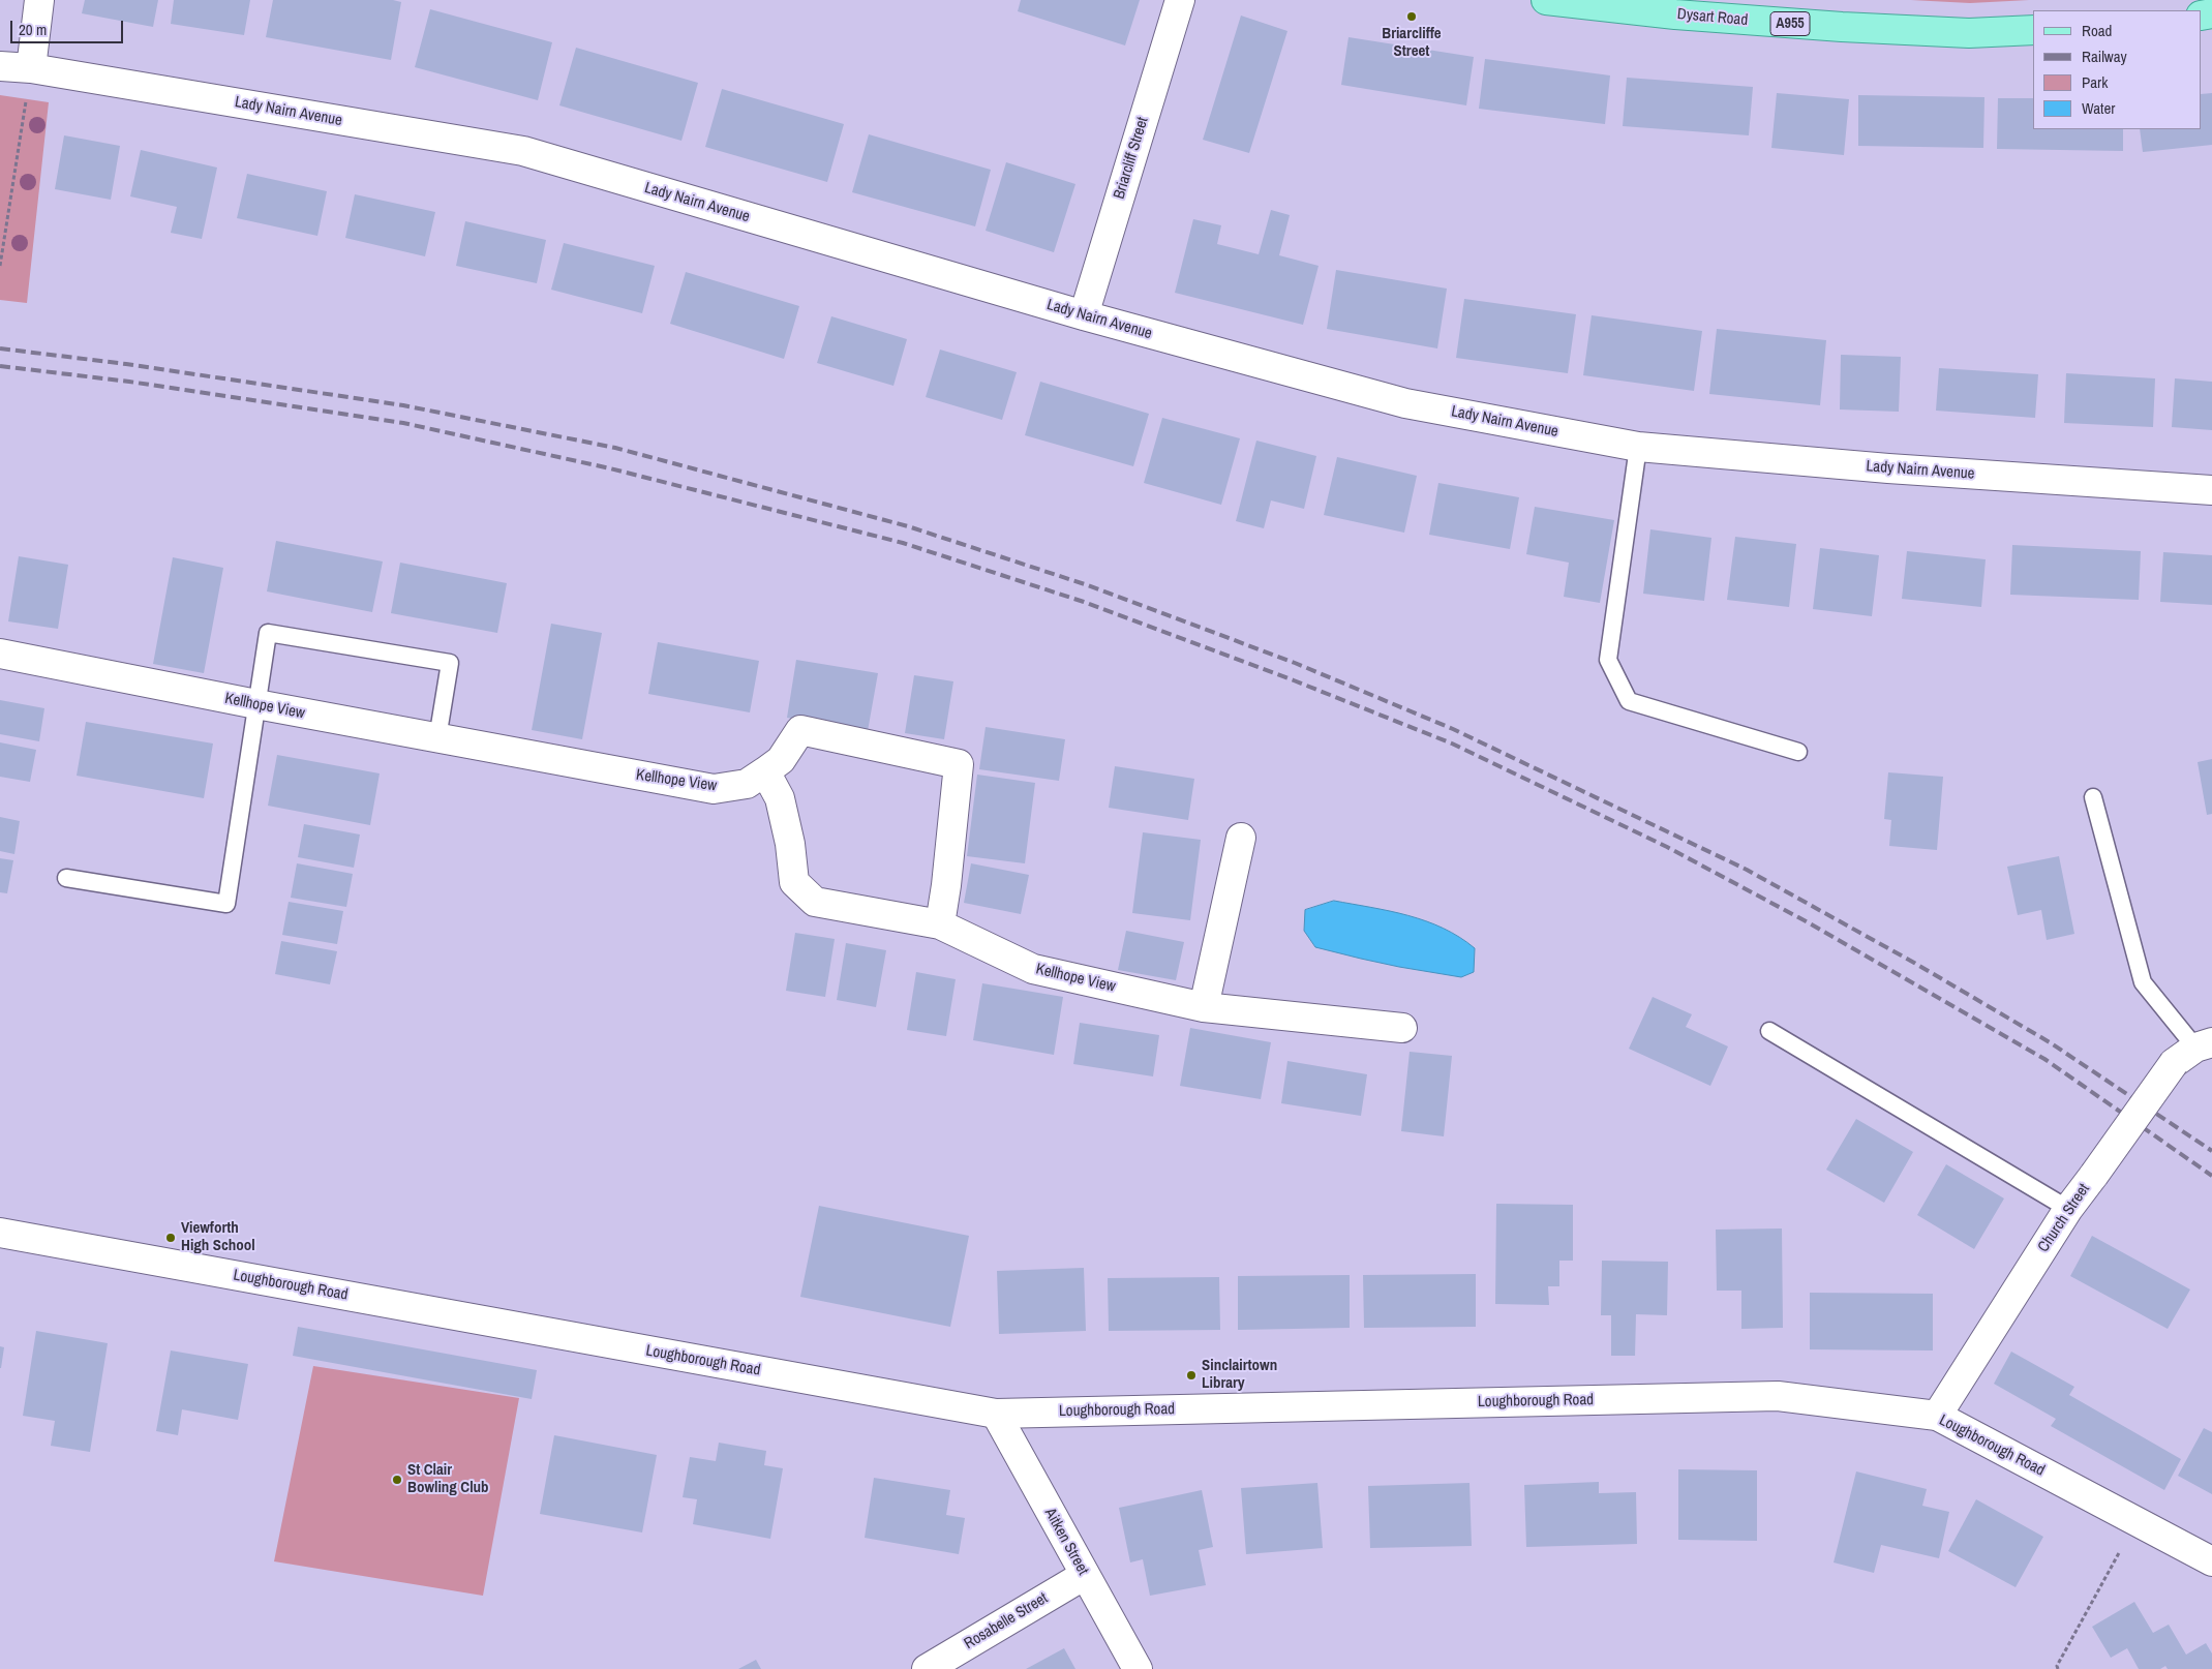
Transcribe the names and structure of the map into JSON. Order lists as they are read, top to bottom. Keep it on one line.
{"streets":{"main road":["Dysart Road","A955"],"street":["Lady Nairn Avenue","Briarcliff Street","Kellhope View","Church Street","Loughborough Road","Aitken Street","Rosabelle Street"]},"crossings":[["Lady Nairn Avenue","Briarcliff Street"],["Church Street","Loughborough Road"],["Loughborough Road","Aitken Street"],["Aitken Street","Rosabelle Street"]],"places":["Briarcliffe Street","Viewforth High School","Sinclairtown Library","St Clair Bowling Club"],"legend":["Road","Railway","Park","Water"],"scale_bar":"20 m"}
